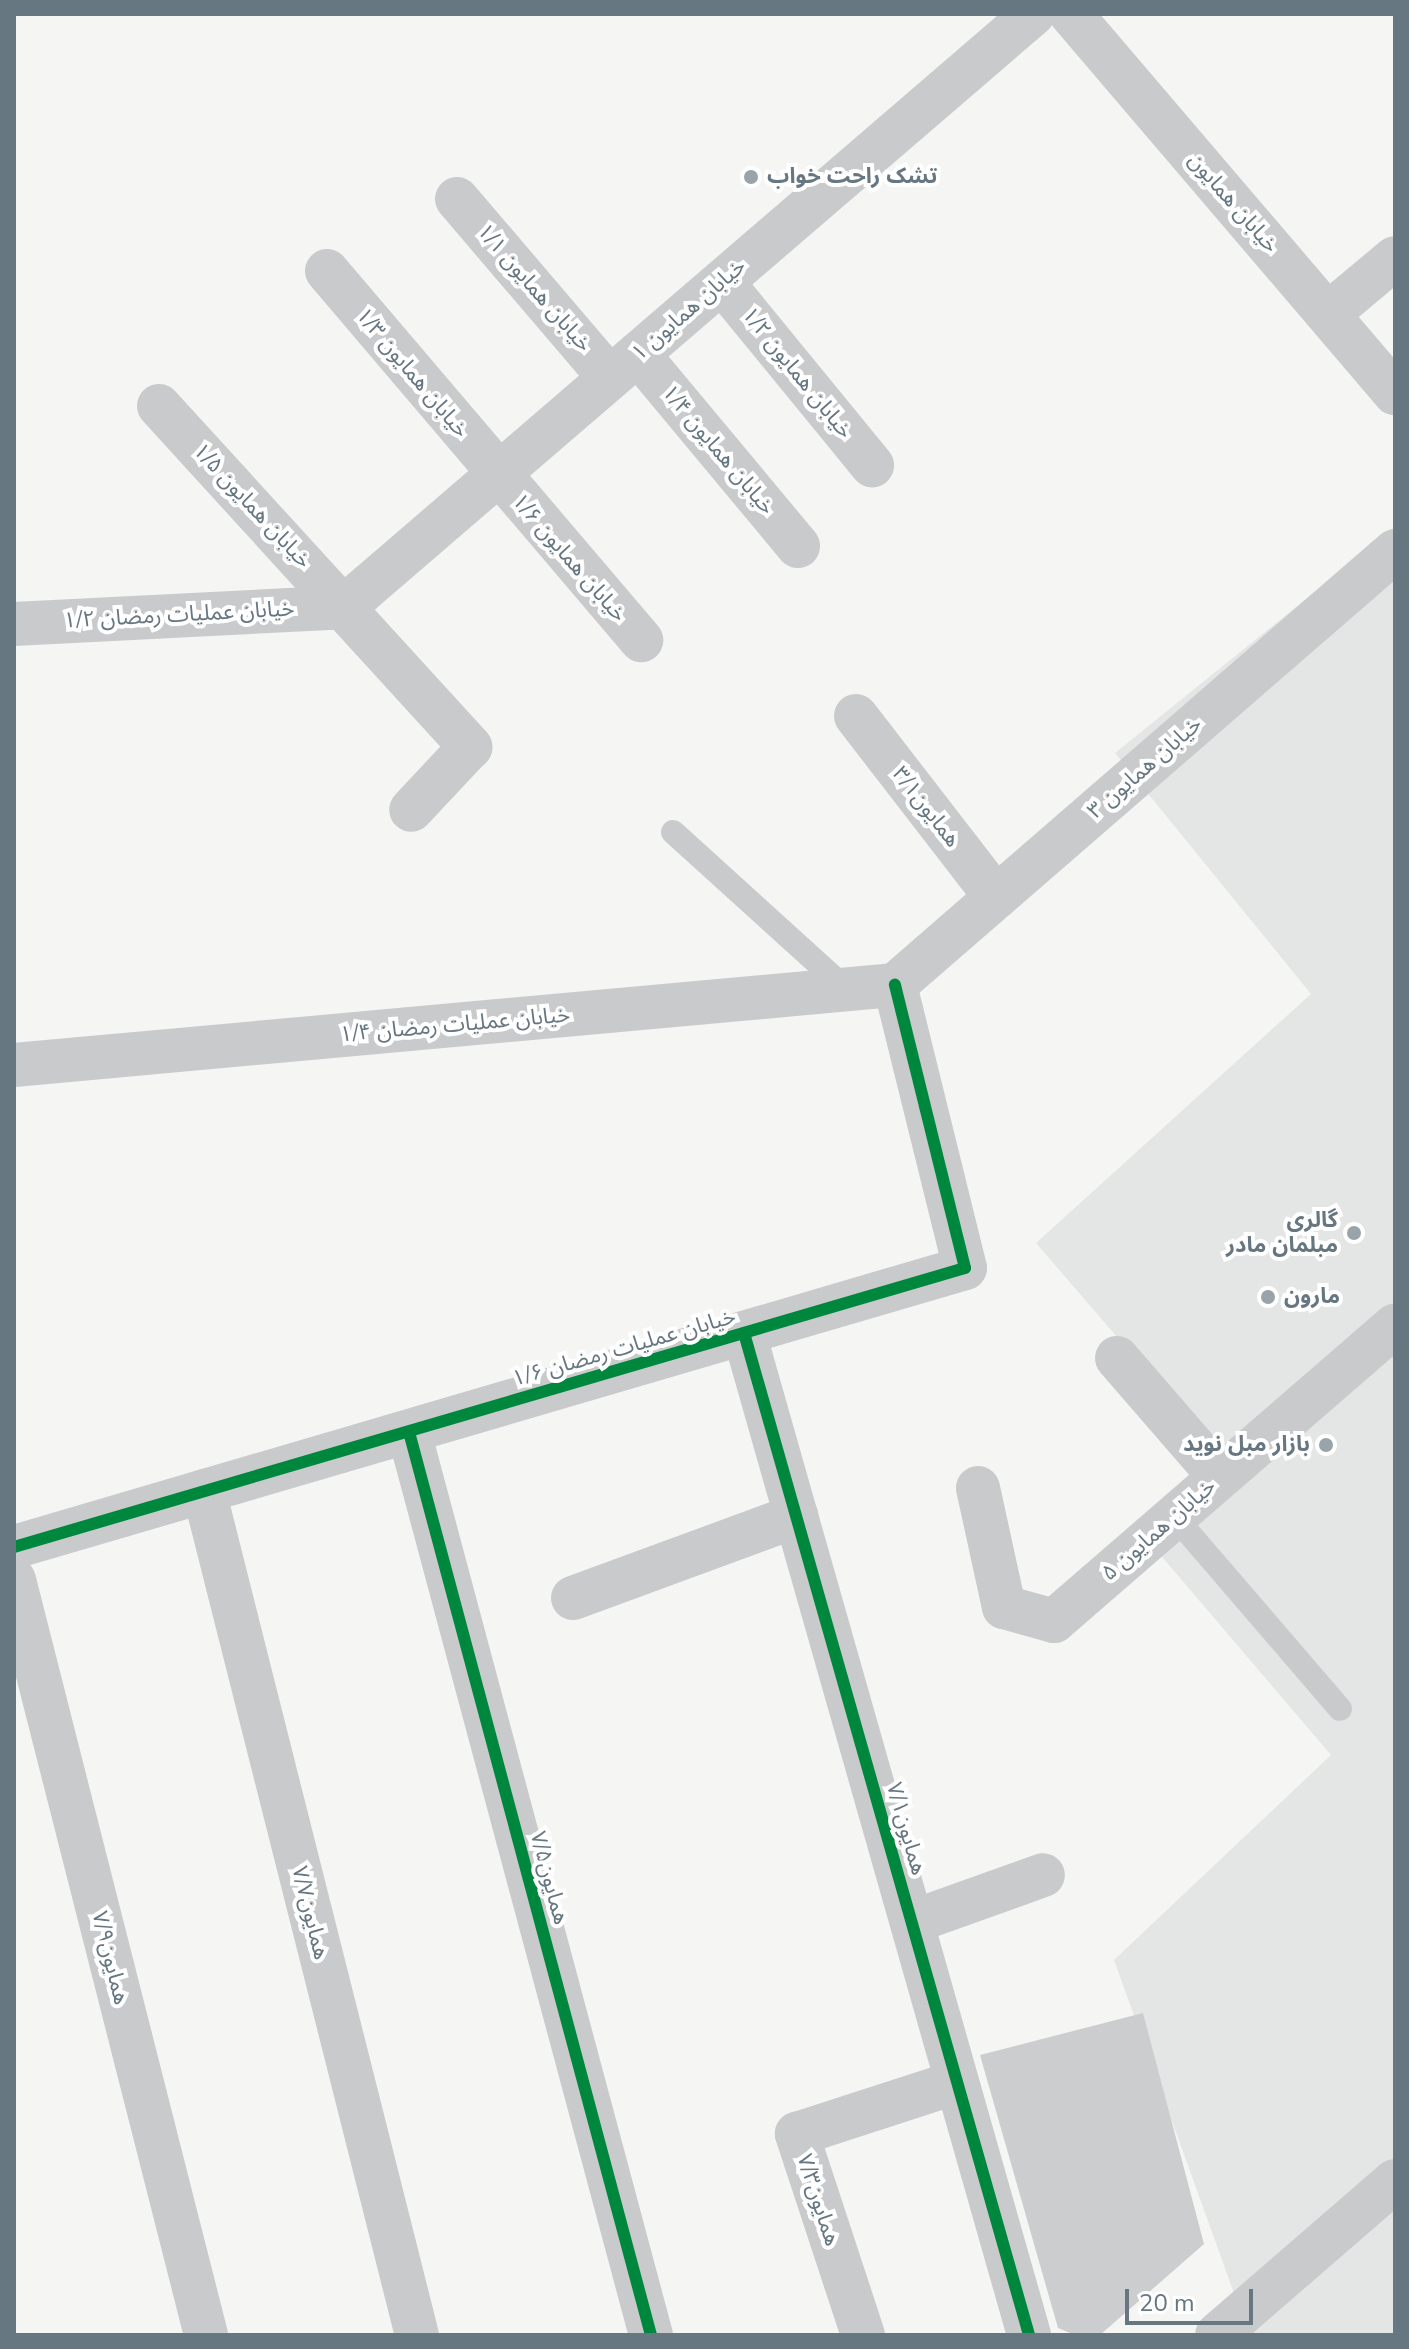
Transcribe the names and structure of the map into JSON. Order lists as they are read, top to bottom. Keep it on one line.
{"streets":{"street":["خیابان همایون","خیابان همایون ۱/۱","خیابان همایون ۱","خیابان همایون ۱/۳","خیابان همایون ۱/۲","خیابان همایون ۱/۴","خیابان همایون ۱/۵","خیابان همایون ۱/۶","خیابان عملیات رمضان ۱/۲","خیابان همایون ۳","همایون۳/۱","خیابان عملیات رمضان ۱/۴","خیابان عملیات رمضان ۱/۶","خیابان همایون ۵","همایون۷/۱","همایون۷/۵","همایون۷/۷","همایون۷/۹","همایون۷/۳"]},"crossings":[["خیابان همایون ۱/۱","خیابان همایون ۱"],["خیابان همایون ۱/۱","خیابان همایون ۱/۴"],["خیابان همایون ۱","خیابان همایون ۱/۳"],["خیابان همایون ۱","خیابان همایون ۱/۲"],["خیابان همایون ۱","خیابان همایون ۱/۴"],["خیابان همایون ۱","خیابان همایون ۱/۵"],["خیابان همایون ۱","خیابان همایون ۱/۶"],["خیابان همایون ۱","خیابان عملیات رمضان ۱/۲"],["خیابان همایون ۱/۳","خیابان همایون ۱/۶"],["خیابان همایون ۱/۵","خیابان عملیات رمضان ۱/۲"],["خیابان همایون ۳","همایون۳/۱"],["خیابان همایون ۳","خیابان عملیات رمضان ۱/۴"],["خیابان همایون ۳","خیابان عملیات رمضان ۱/۶"],["خیابان عملیات رمضان ۱/۴","خیابان عملیات رمضان ۱/۶"],["خیابان عملیات رمضان ۱/۶","همایون۷/۱"],["خیابان عملیات رمضان ۱/۶","همایون۷/۵"],["خیابان عملیات رمضان ۱/۶","همایون۷/۷"],["همایون۷/۱","همایون۷/۳"]],"places":["تشک راحت خواب","گالری مبلمان مادر","مارون","بازار مبل نوید"],"scale_bar":"20 m"}
